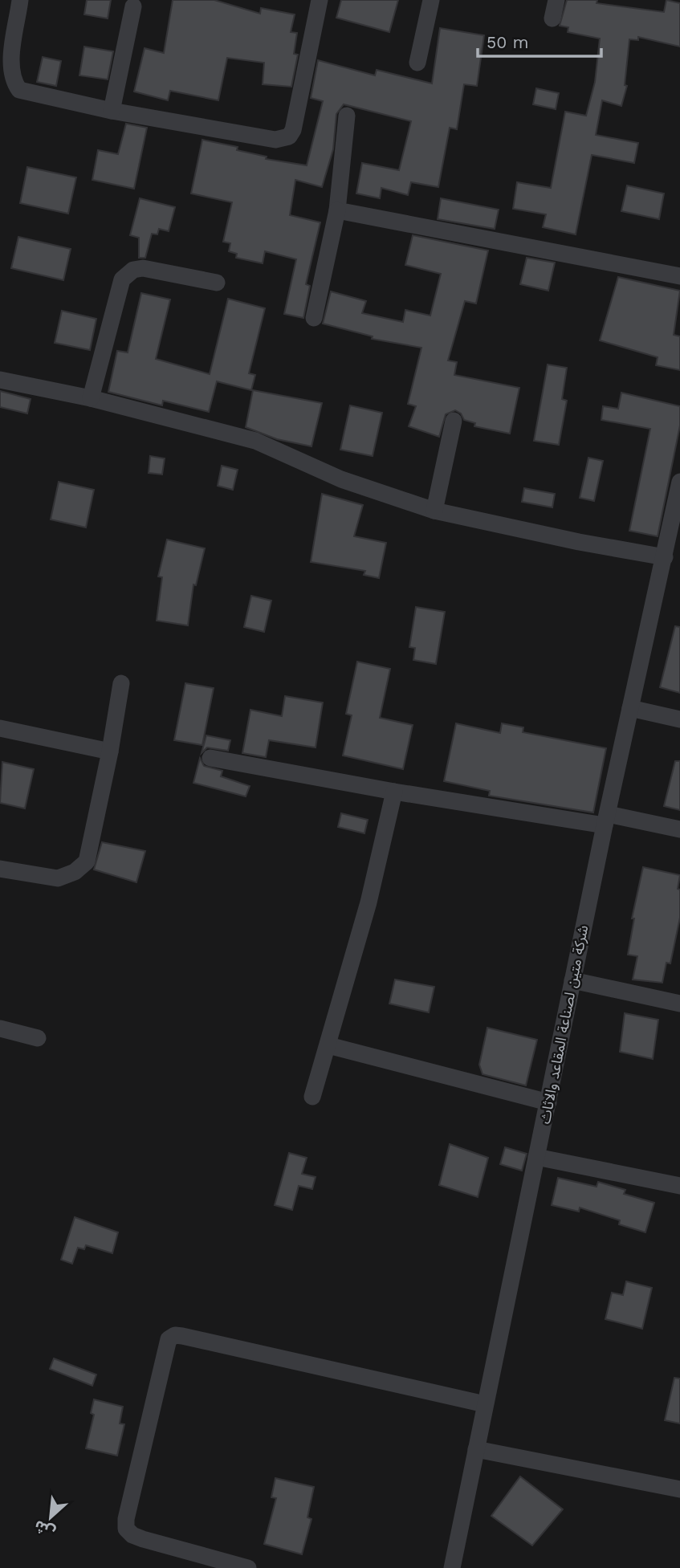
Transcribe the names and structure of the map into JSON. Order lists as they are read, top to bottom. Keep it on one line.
{"streets":{"street":["شركة متين لصناعة المقاعد والاثاث"]},"scale_bar":"50 m","north":"bottom left"}
